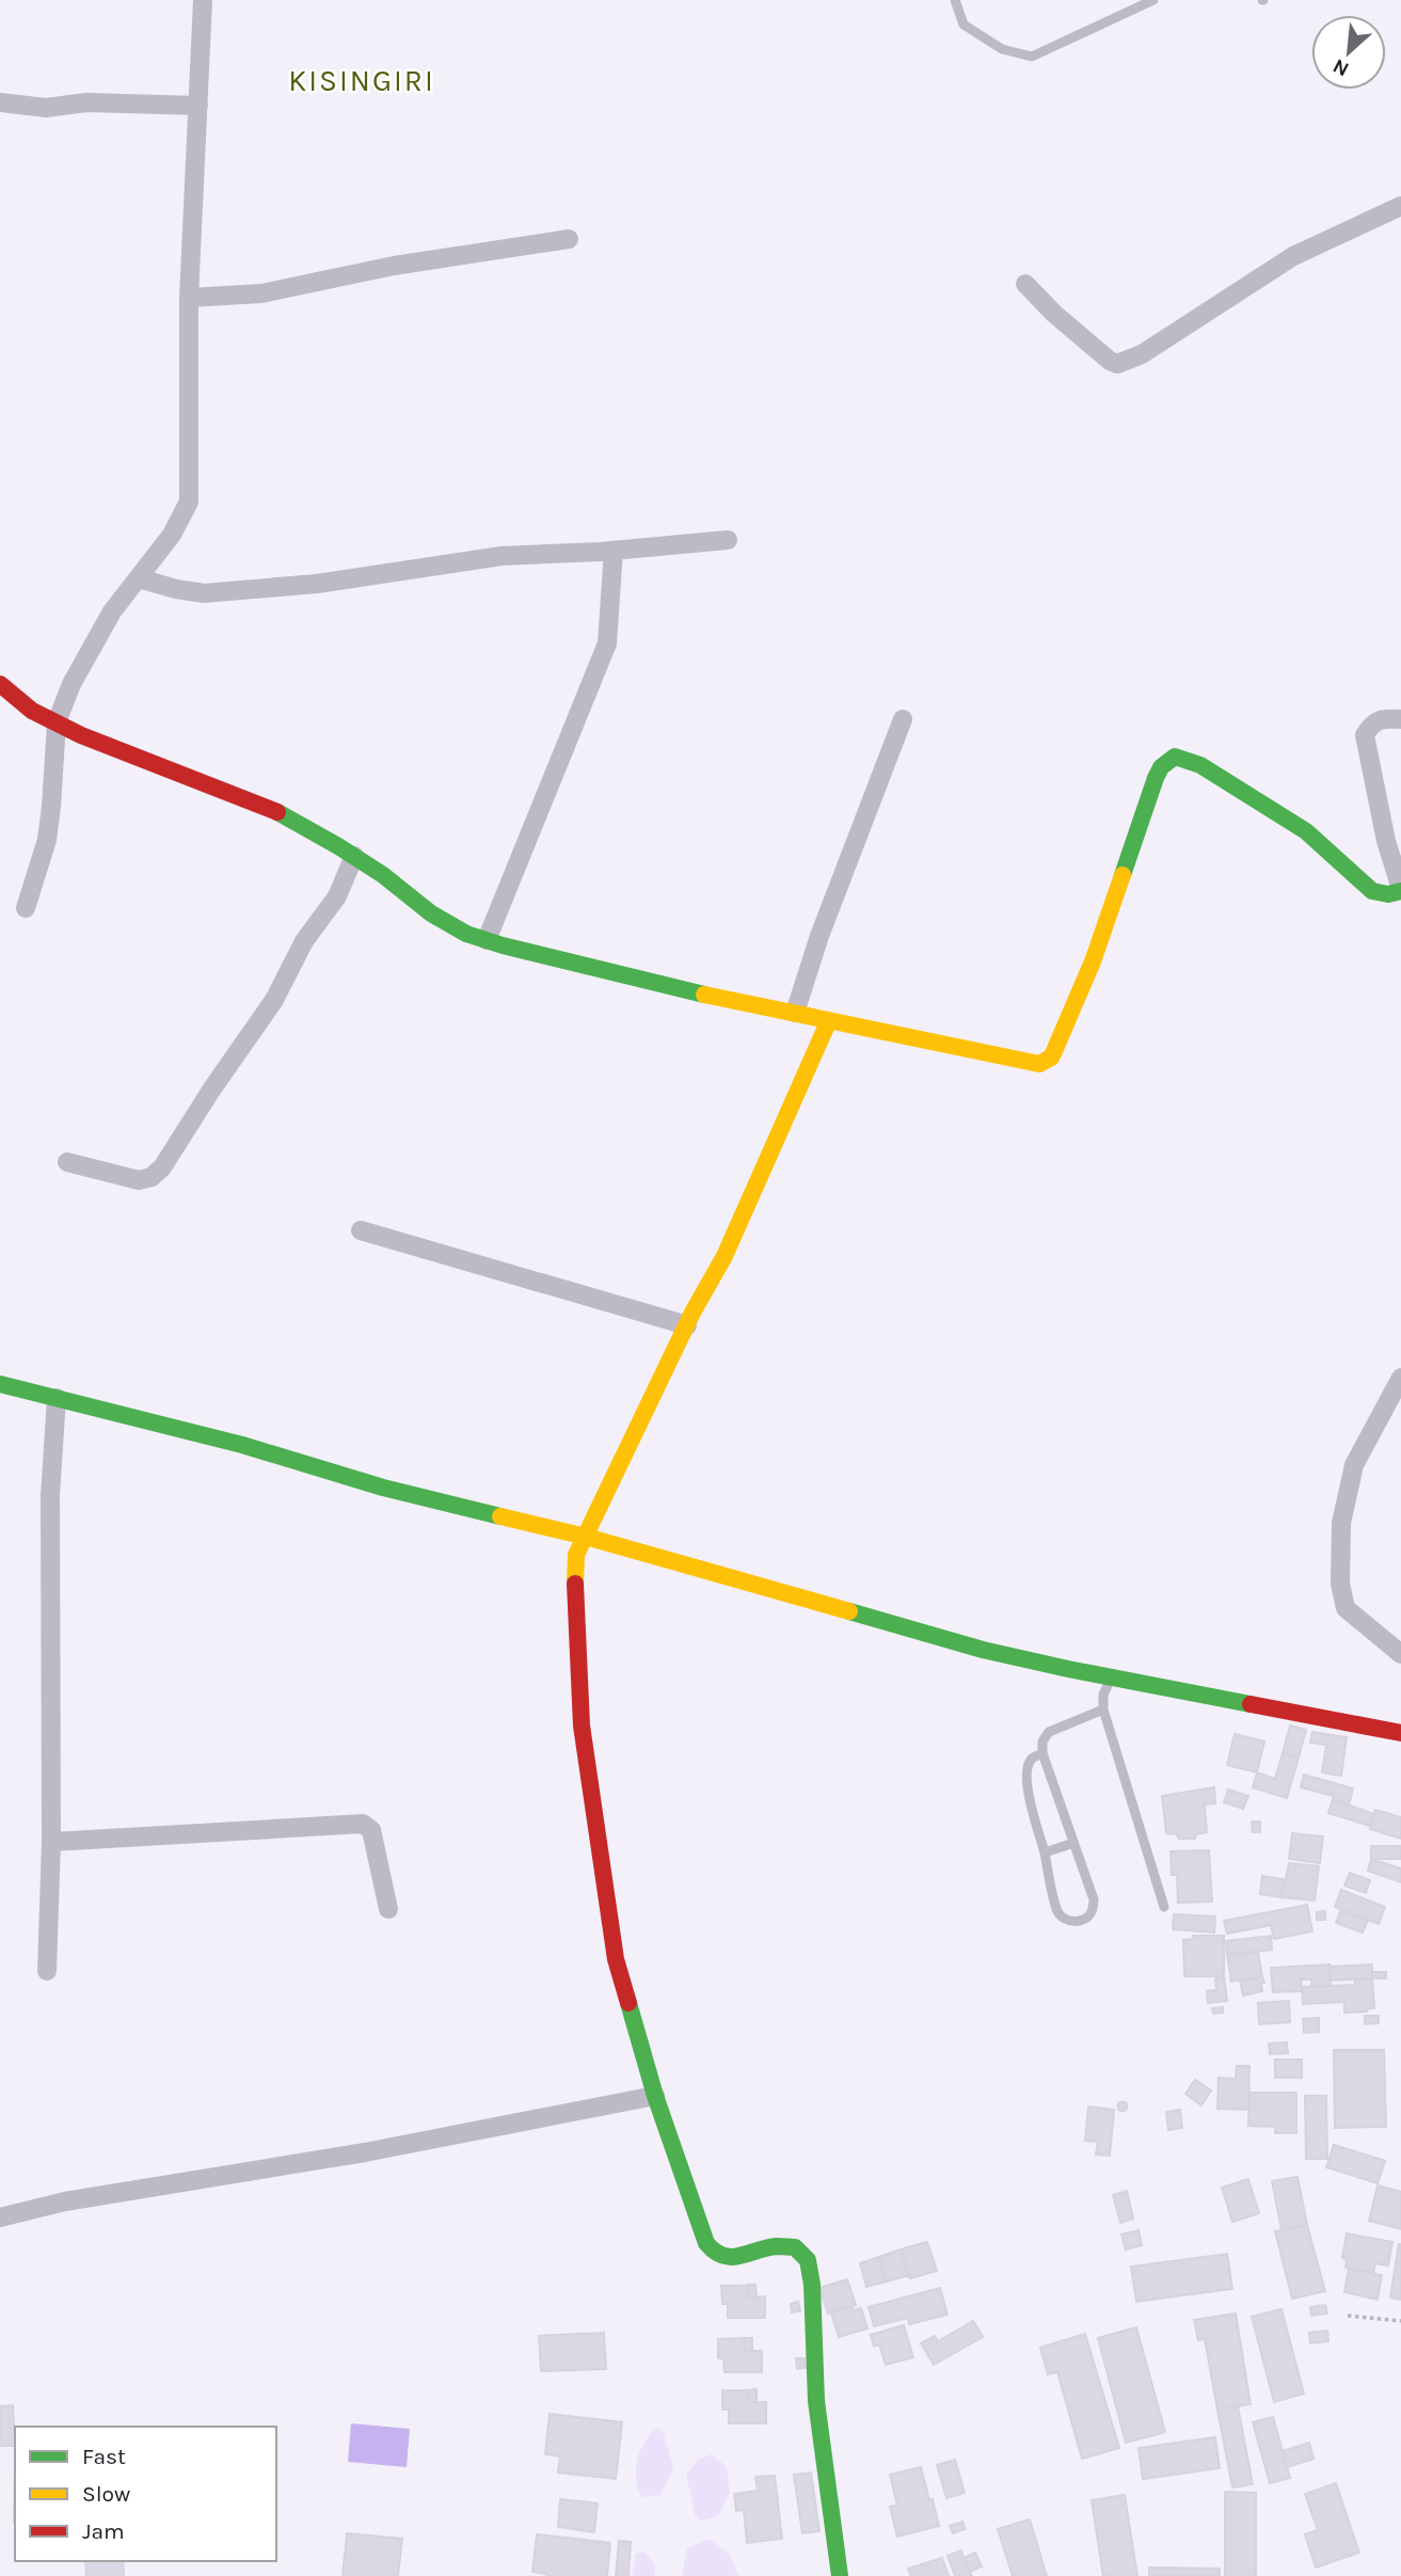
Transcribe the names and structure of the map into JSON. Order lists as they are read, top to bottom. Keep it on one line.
{"districts":["KISINGIRI"],"legend":["Fast","Slow","Jam"],"north":"bottom left"}
